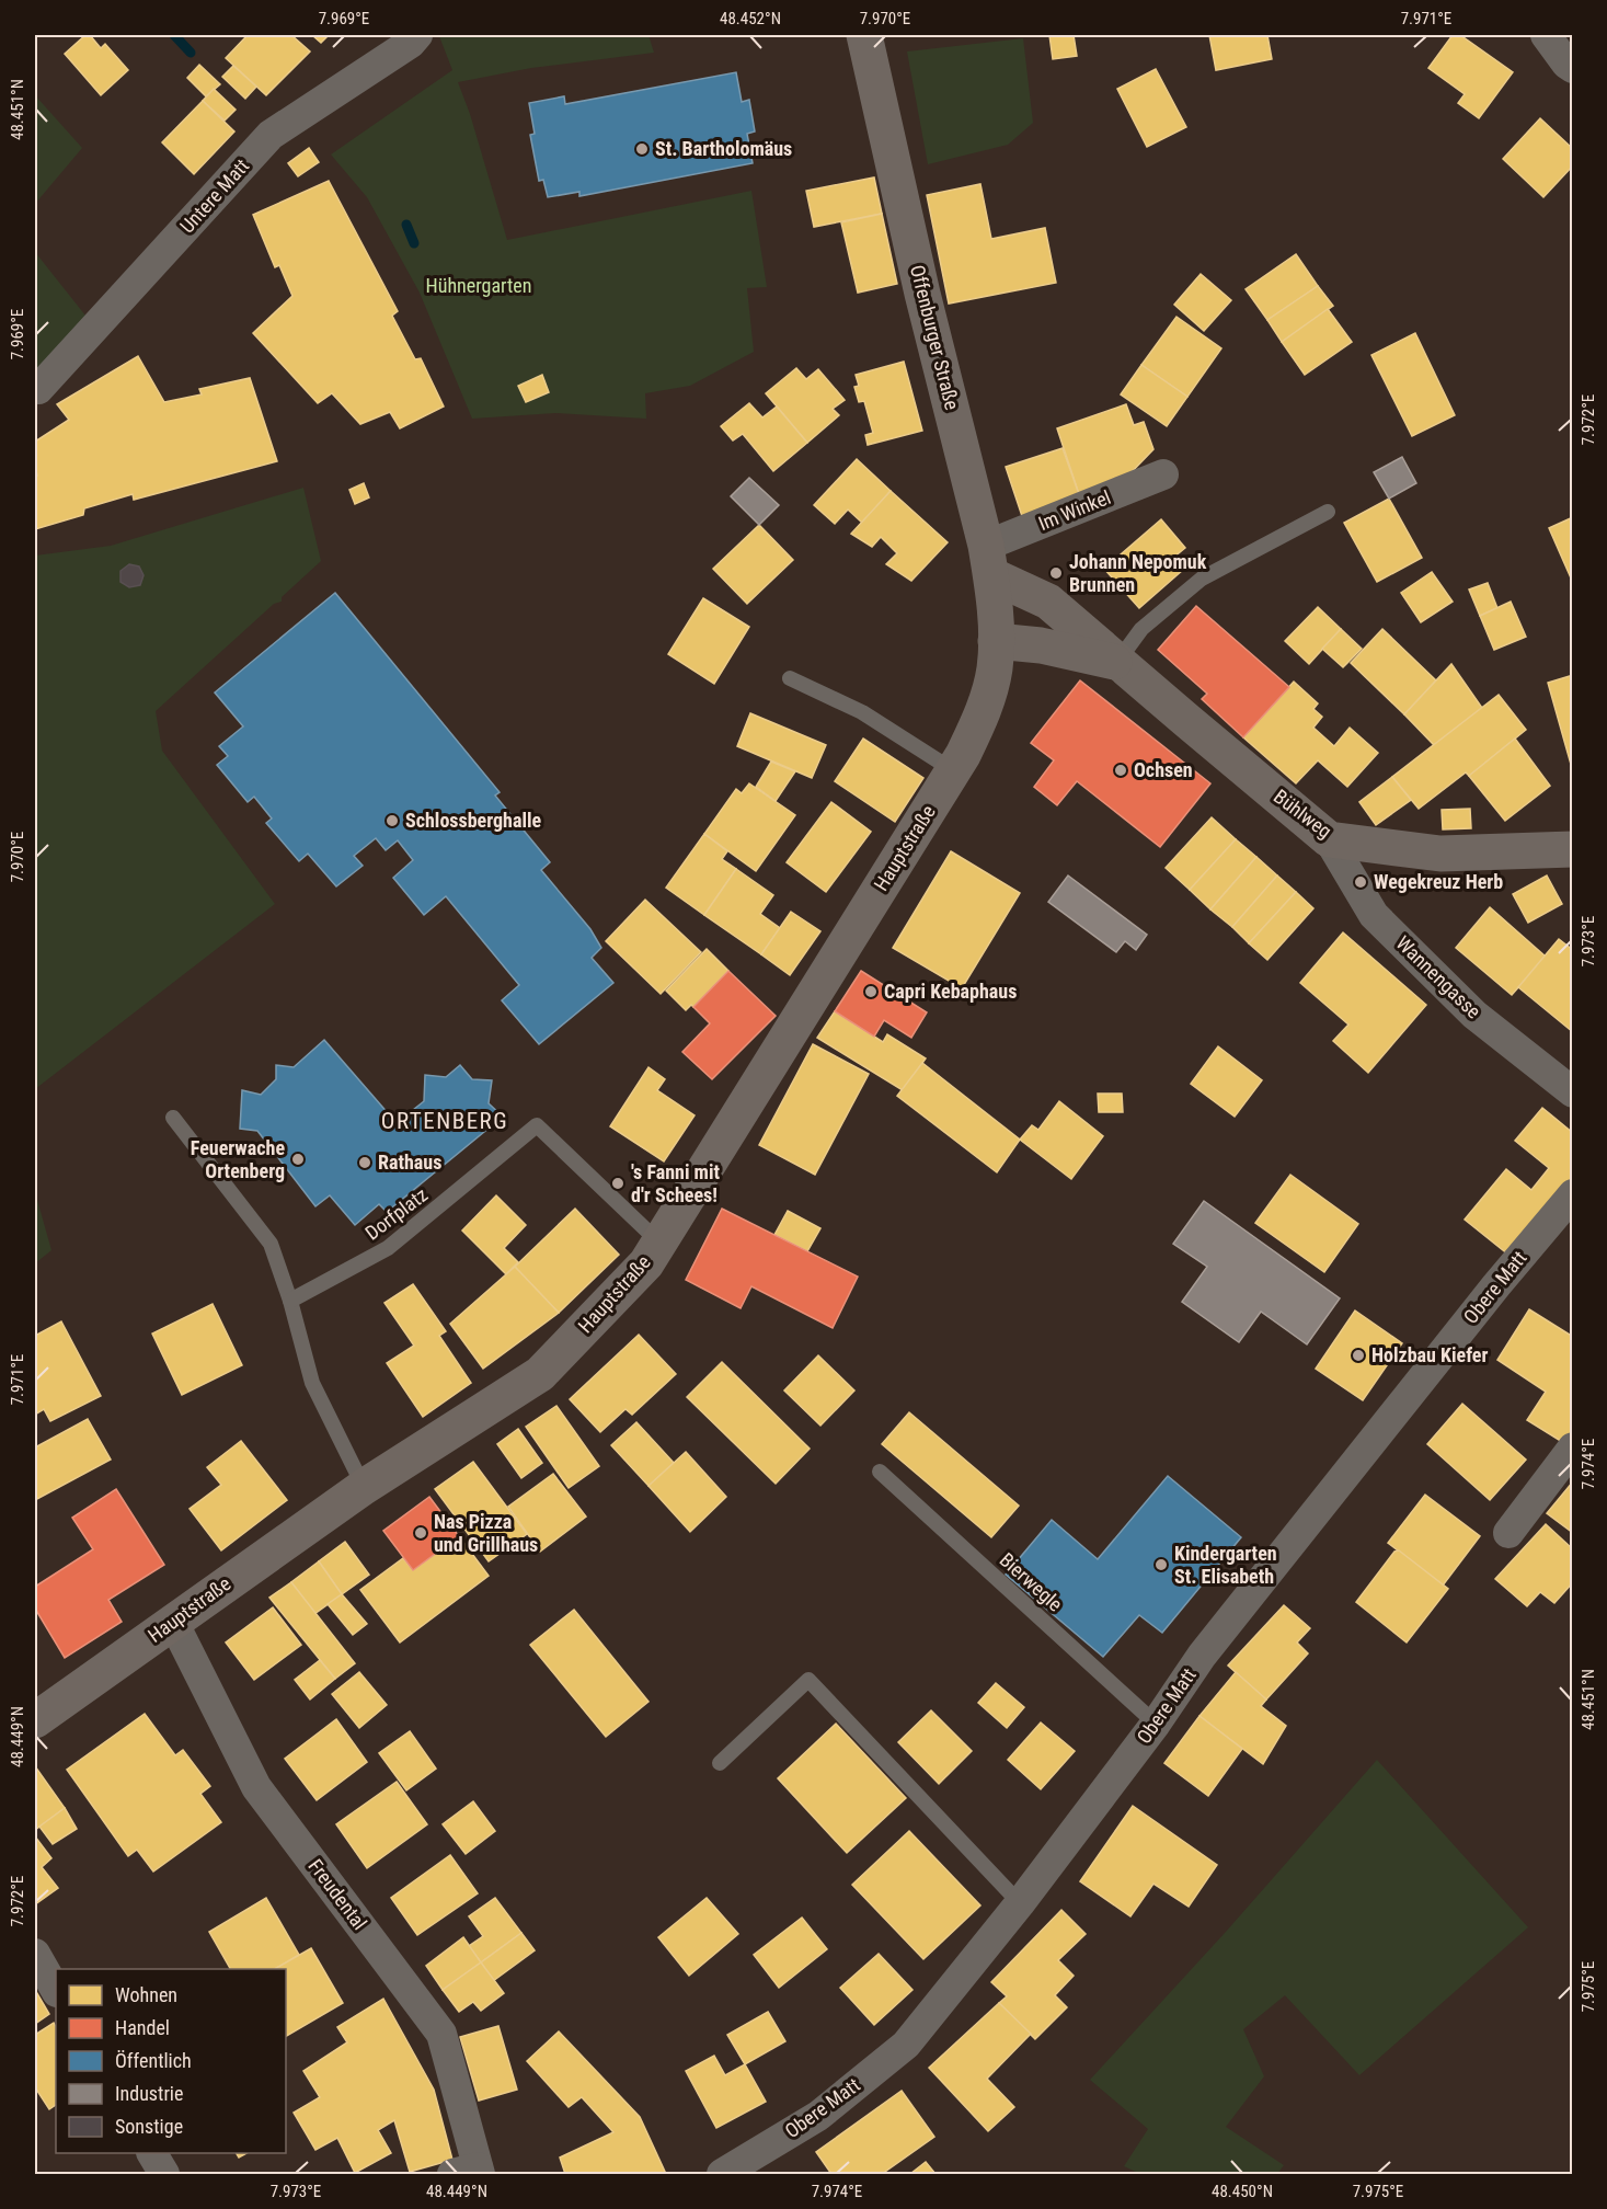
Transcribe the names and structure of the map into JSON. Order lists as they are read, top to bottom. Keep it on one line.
{"streets":{"street":["Untere Matt","Offenburger Straße","Im Winkel","Bühlweg","Hauptstraße","Wannengasse","Obere Matt","Freudental"],"lane":["Dorfplatz","Bierwegle"]},"crossings":[["Offenburger Straße","Im Winkel"],["Offenburger Straße","Bühlweg"],["Offenburger Straße","Hauptstraße"],["Im Winkel","Bühlweg"],["Bühlweg","Hauptstraße"],["Bühlweg","Wannengasse"],["Hauptstraße","Dorfplatz"],["Hauptstraße","Freudental"],["Obere Matt","Bierwegle"]],"districts":["ORTENBERG"],"parks":["Hühnergarten"],"places":["St. Bartholomäus","Johann Nepomuk Brunnen","Ochsen","Schlossberghalle","Wegekreuz Herb","Capri Kebaphaus","Feuerwache Ortenberg","Rathaus","'s Fanni mit d'r Schees!","Holzbau Kiefer","Nas Pizza und Grillhaus","Kindergarten St. Elisabeth"],"legend":["Wohnen","Handel","Öffentlich","Industrie","Sonstige"],"coordinates":["7.969°E","48.452°N","7.970°E","7.971°E","48.451°N","7.972°E","7.973°E","7.974°E","48.449°N","7.975°E","48.450°N"]}
